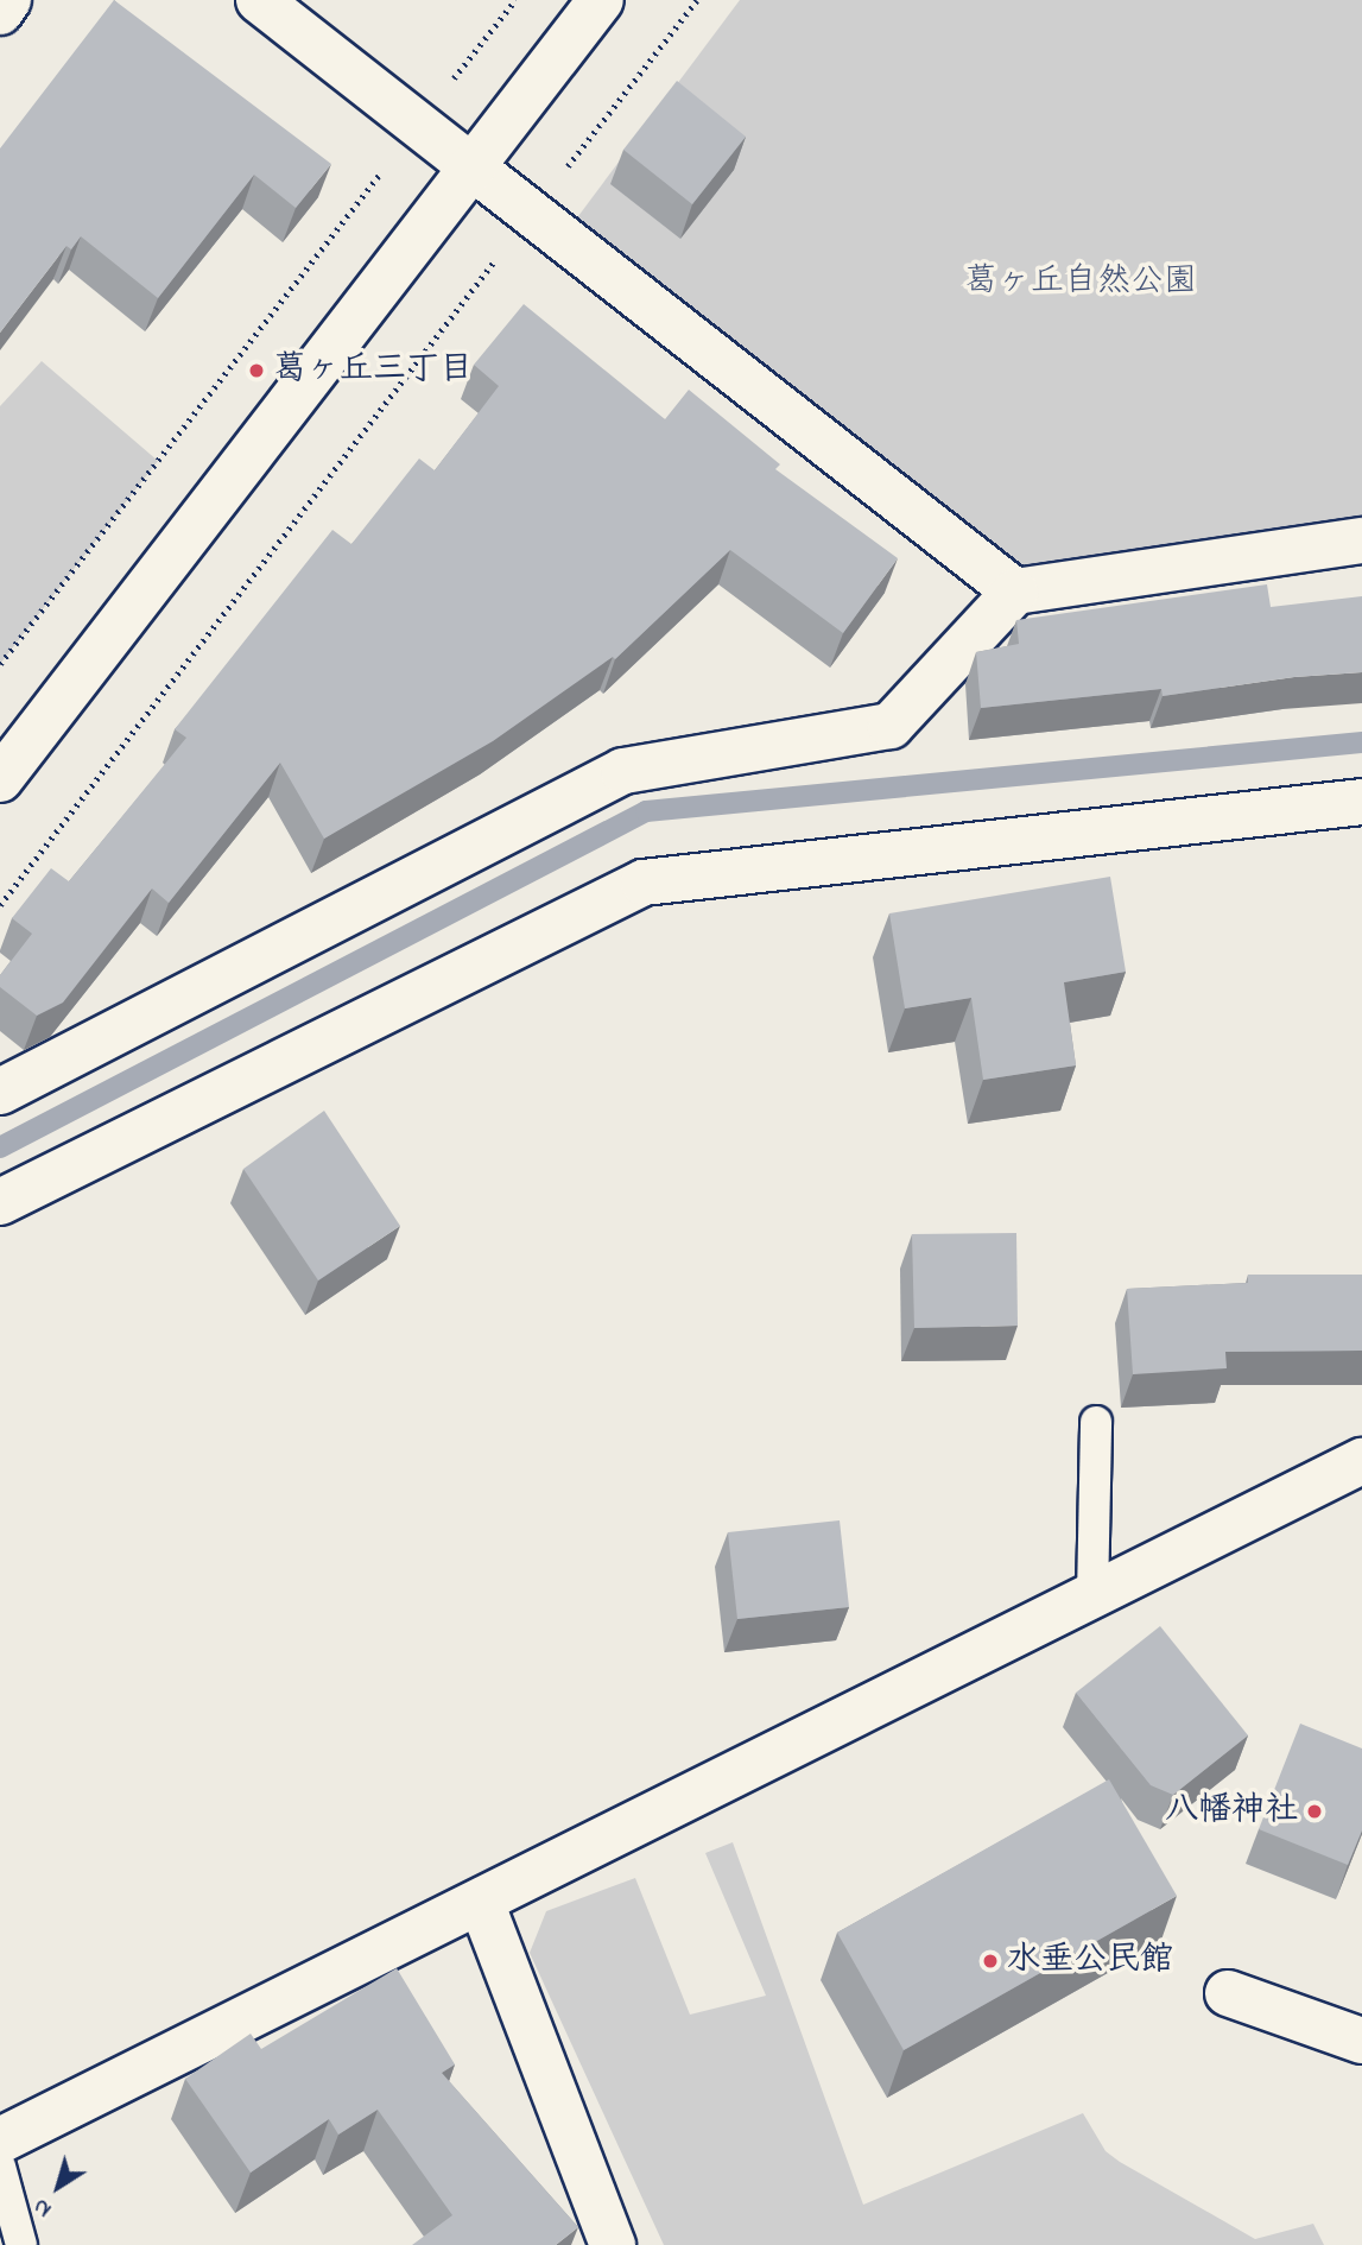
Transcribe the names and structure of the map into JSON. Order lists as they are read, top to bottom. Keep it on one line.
{"parks":["葛ヶ丘自然公園"],"places":["葛ヶ丘三丁目","八幡神社","水垂公民館"],"north":"bottom left"}
